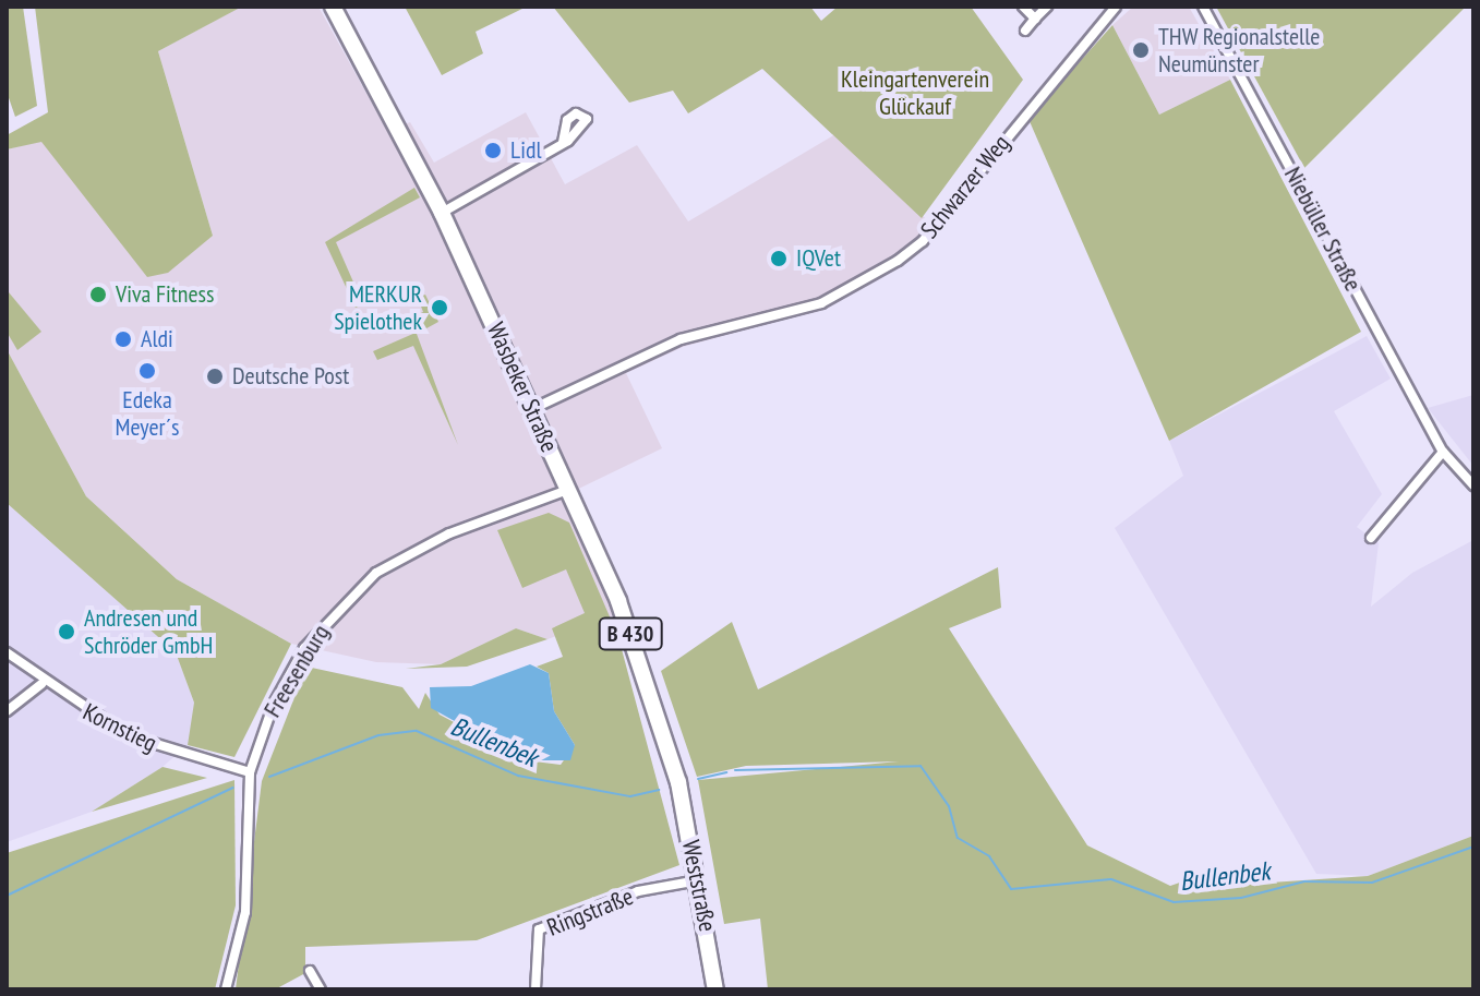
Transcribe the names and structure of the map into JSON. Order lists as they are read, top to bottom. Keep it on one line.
{"streets":{"main road":["Wasbeker Straße","B 430","Weststraße"],"street":["Schwarzer Weg","Niebüller Straße","Freesenburg","Kornstieg","Ringstraße"]},"crossings":[["Schwarzer Weg","Wasbeker Straße"],["Wasbeker Straße","Freesenburg"],["Wasbeker Straße","Weststraße"],["Freesenburg","Kornstieg"],["Weststraße","Ringstraße"]],"water":["Bullenbek"],"parks":["Kleingartenverein Glückauf"],"places":["THW Regionalstelle Neumünster","Lidl","IQVet","Viva Fitness","MERKUR Spielothek","Aldi","Edeka Meyer´s","Deutsche Post","Andresen und Schröder GmbH"]}
